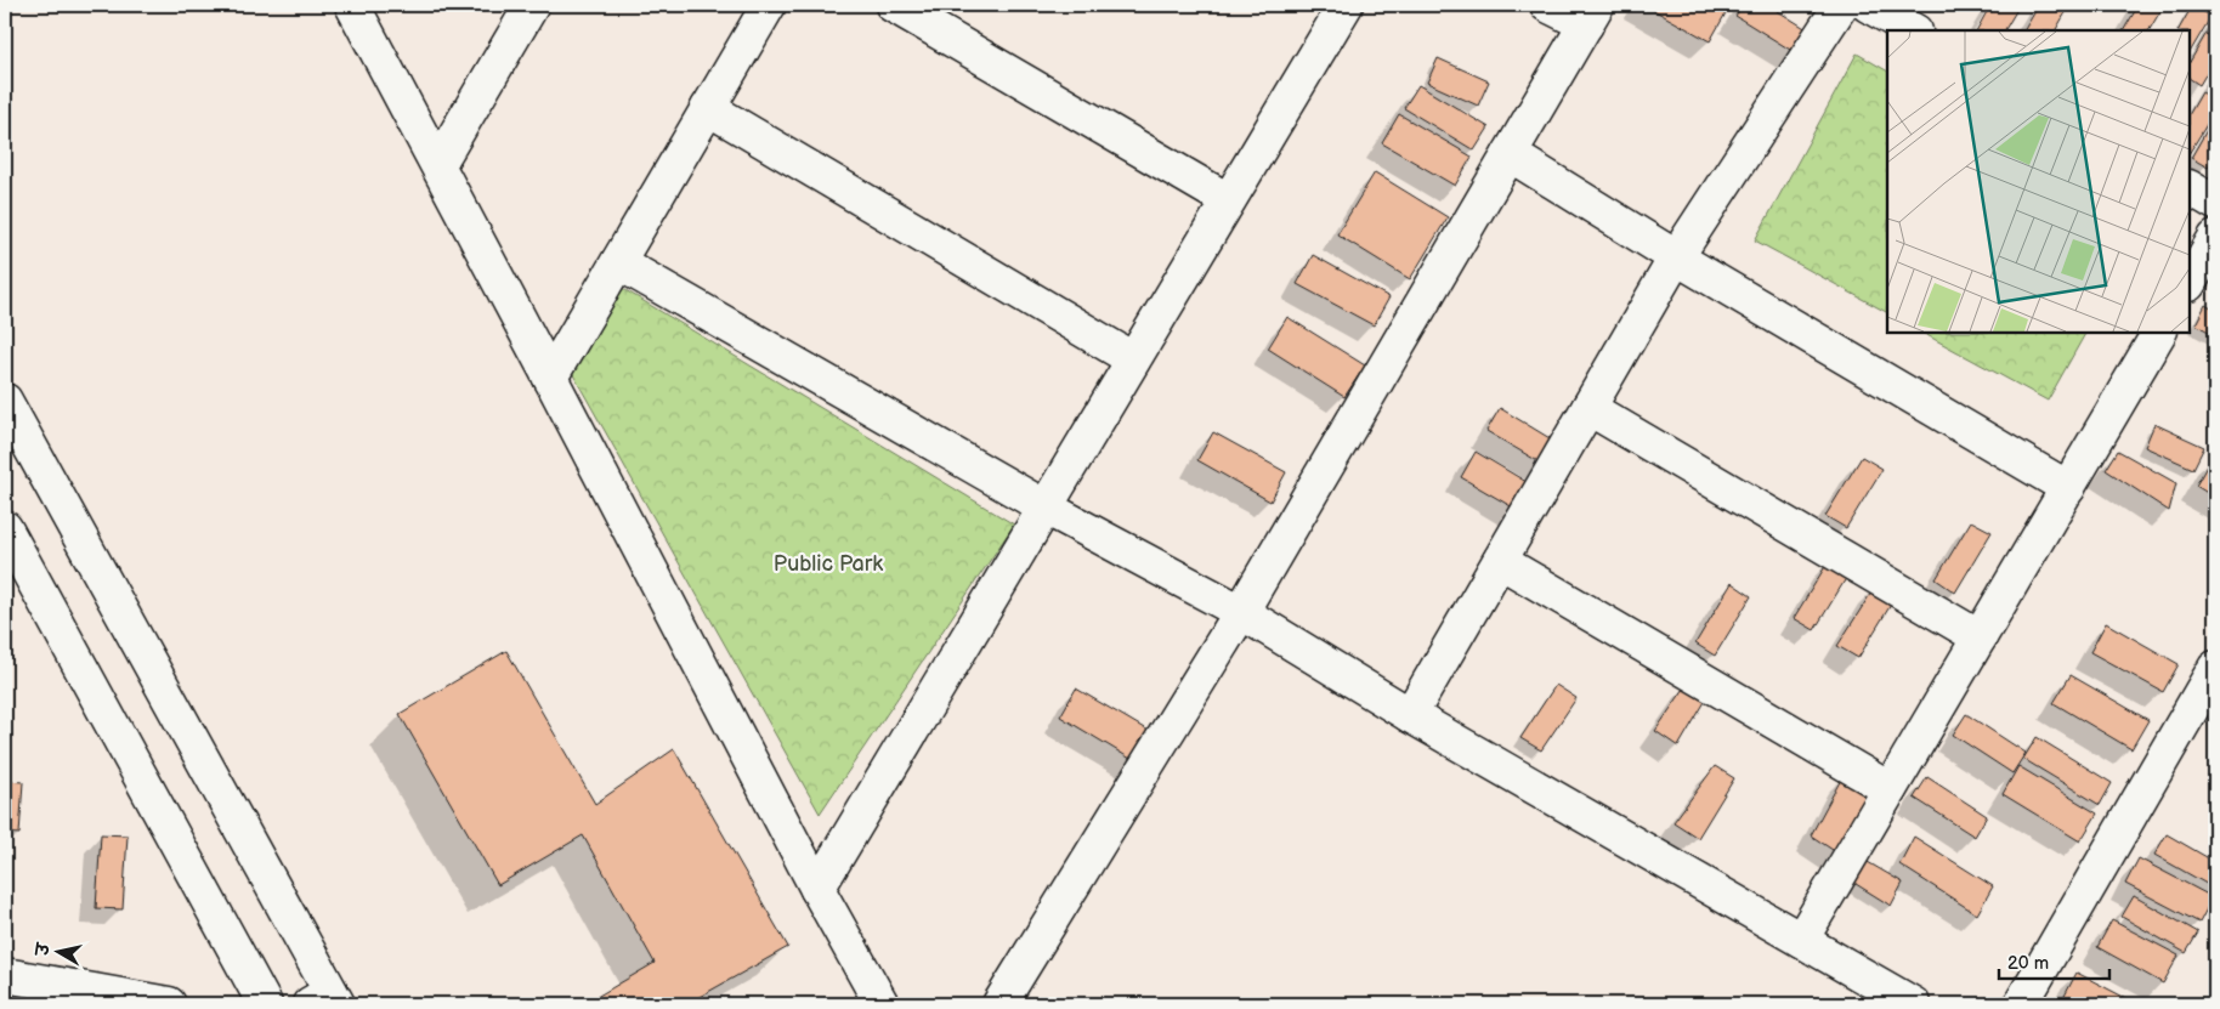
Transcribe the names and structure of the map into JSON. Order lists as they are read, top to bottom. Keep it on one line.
{"parks":["Public Park"],"scale_bar":"20 m","north":"left"}
